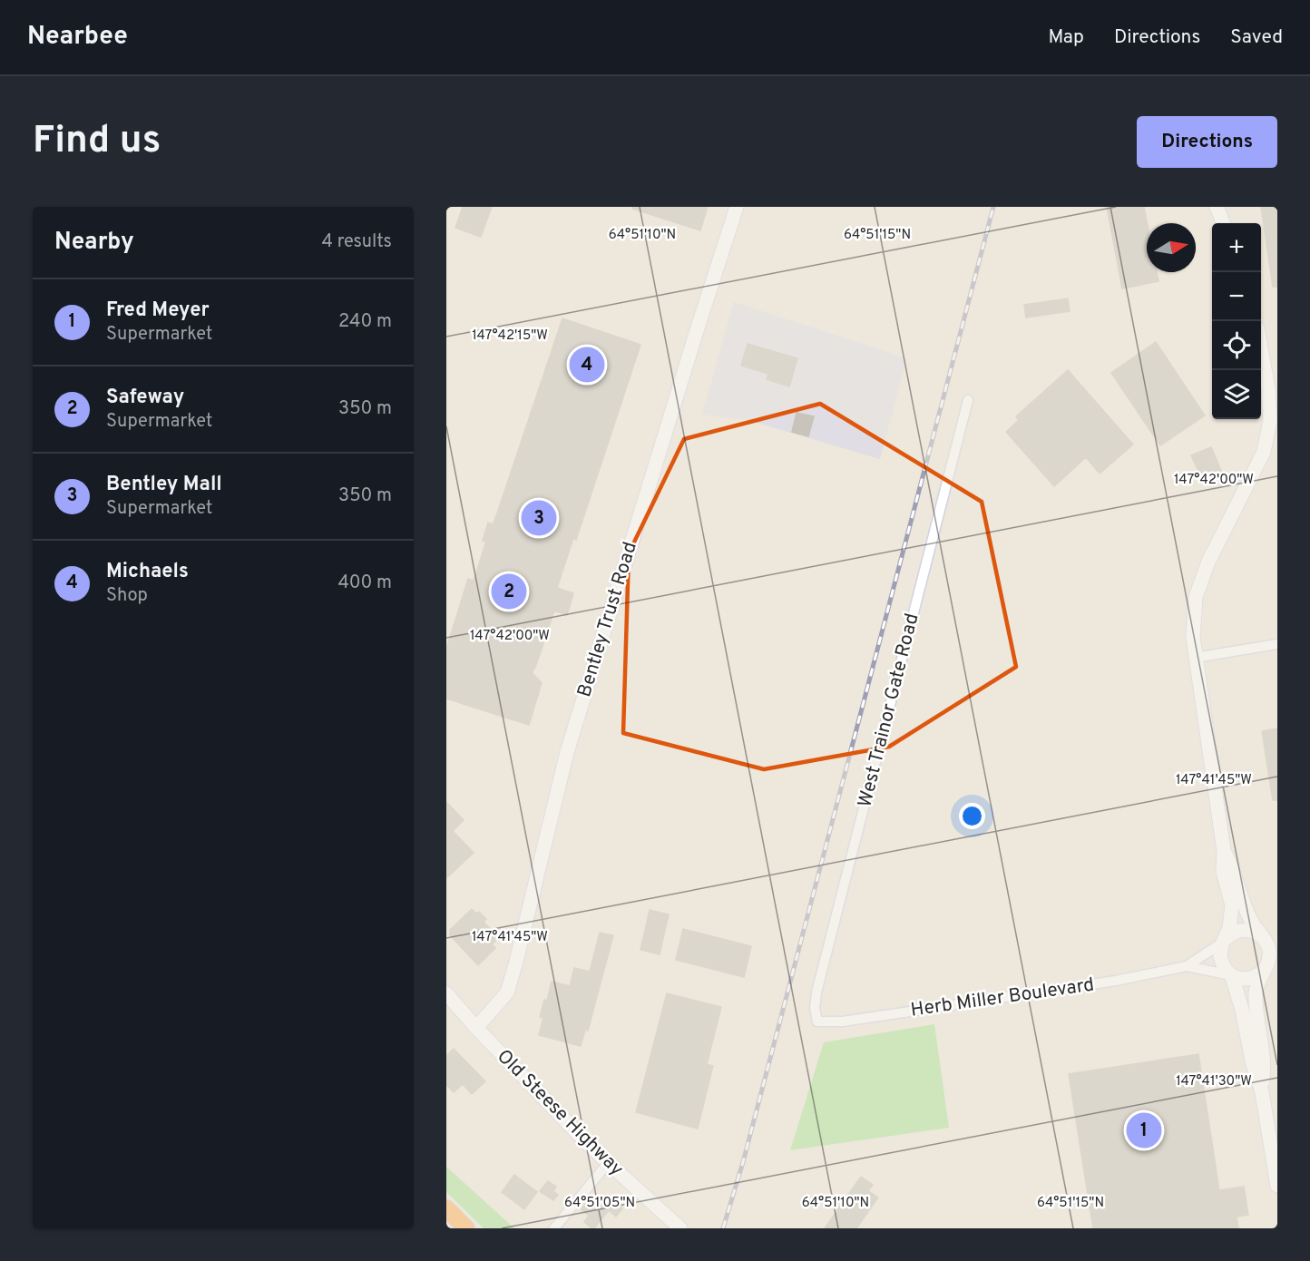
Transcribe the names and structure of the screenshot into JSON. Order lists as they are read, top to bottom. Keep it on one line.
{"streets":{"street":["Bentley Trust Road","West Trainor Gate Road","Herb Miller Boulevard","Old Steese Highway"]},"crossings":[["Bentley Trust Road","Old Steese Highway"],["West Trainor Gate Road","Herb Miller Boulevard"]],"north":"right","page":{"header":"Nearbee","nav":["Map","Directions","Saved"],"buttons":"Directions","title":"Find us","heading":["Nearby","4 results"],"map_buttons":["+","−"],"list":[{"mark":"1","name":"Fred Meyer","note":"Supermarket","value":"240 m"},{"mark":"2","name":"Safeway","note":"Supermarket","value":"350 m"},{"mark":"3","name":"Bentley Mall","note":"Supermarket","value":"350 m"},{"mark":"4","name":"Michaels","note":"Shop","value":"400 m"}],"pins":["4","3","2","1"]},"coordinates":["64°51'10\"N","64°51'15\"N","147°42'15\"W","147°42'00\"W","147°41'45\"W","147°41'30\"W","64°51'05\"N"]}
